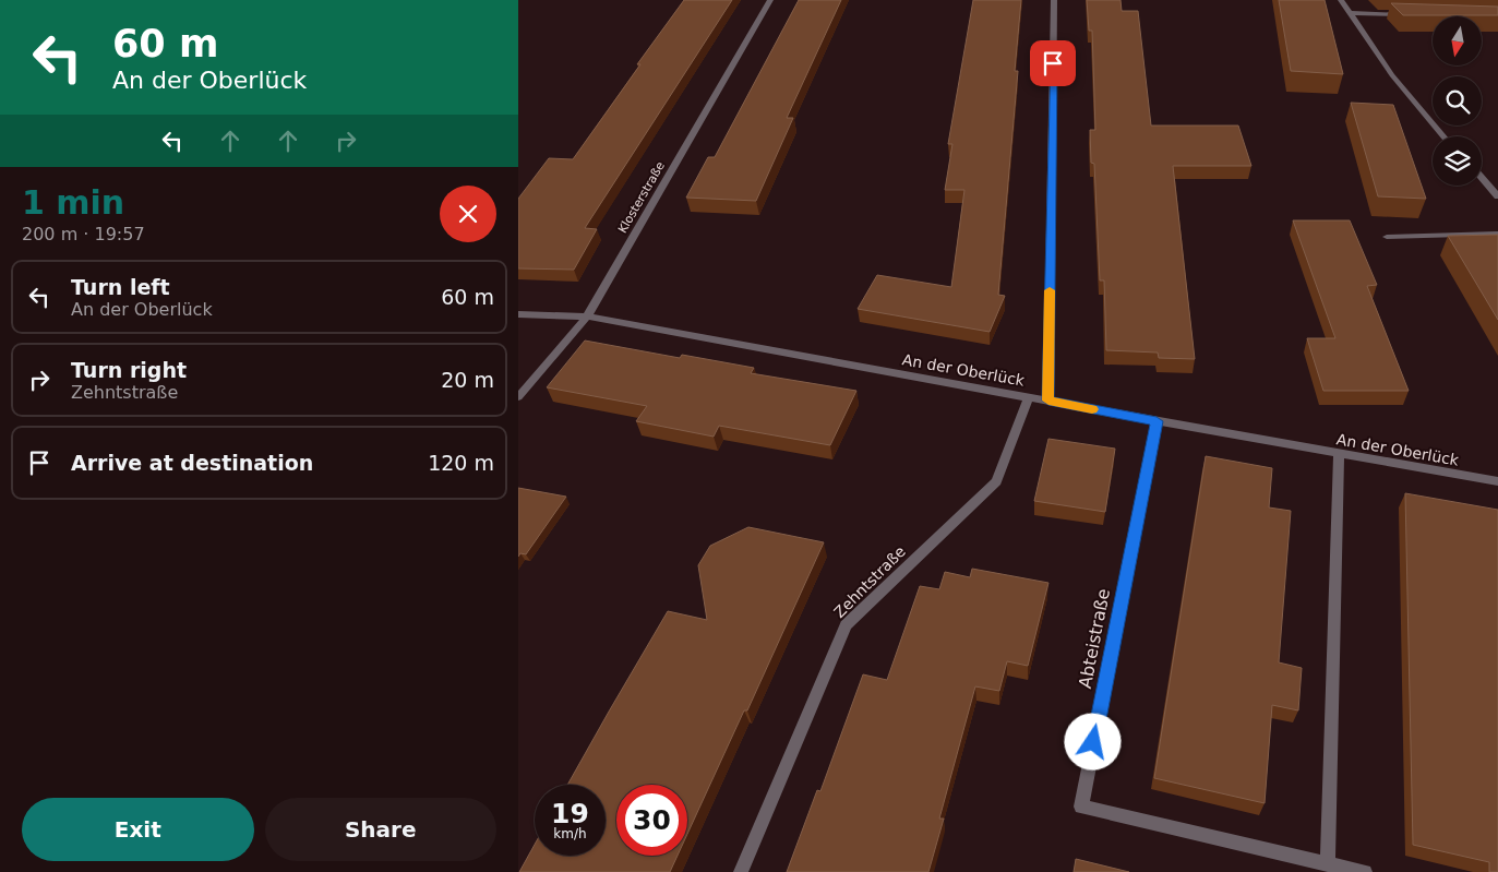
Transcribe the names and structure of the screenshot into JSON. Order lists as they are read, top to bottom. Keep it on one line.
{"streets":{"street":["Klosterstraße","An der Oberlück","Zehntstraße","Abteistraße"]},"crossings":[["Klosterstraße","An der Oberlück"],["An der Oberlück","Zehntstraße"],["An der Oberlück","Abteistraße"]],"north":"bottom","page":{"turn":["60 m","An der Oberlück"],"heading":["1 min","200 m · 19:57"],"list":[{"name":"Turn left","note":"An der Oberlück","value":"60 m"},{"name":"Turn right","note":"Zehntstraße","value":"20 m"},{"name":"Arrive at destination","value":"120 m"}],"speed":"19 km/h","limit":"30","buttons":["Exit","Share"]}}
